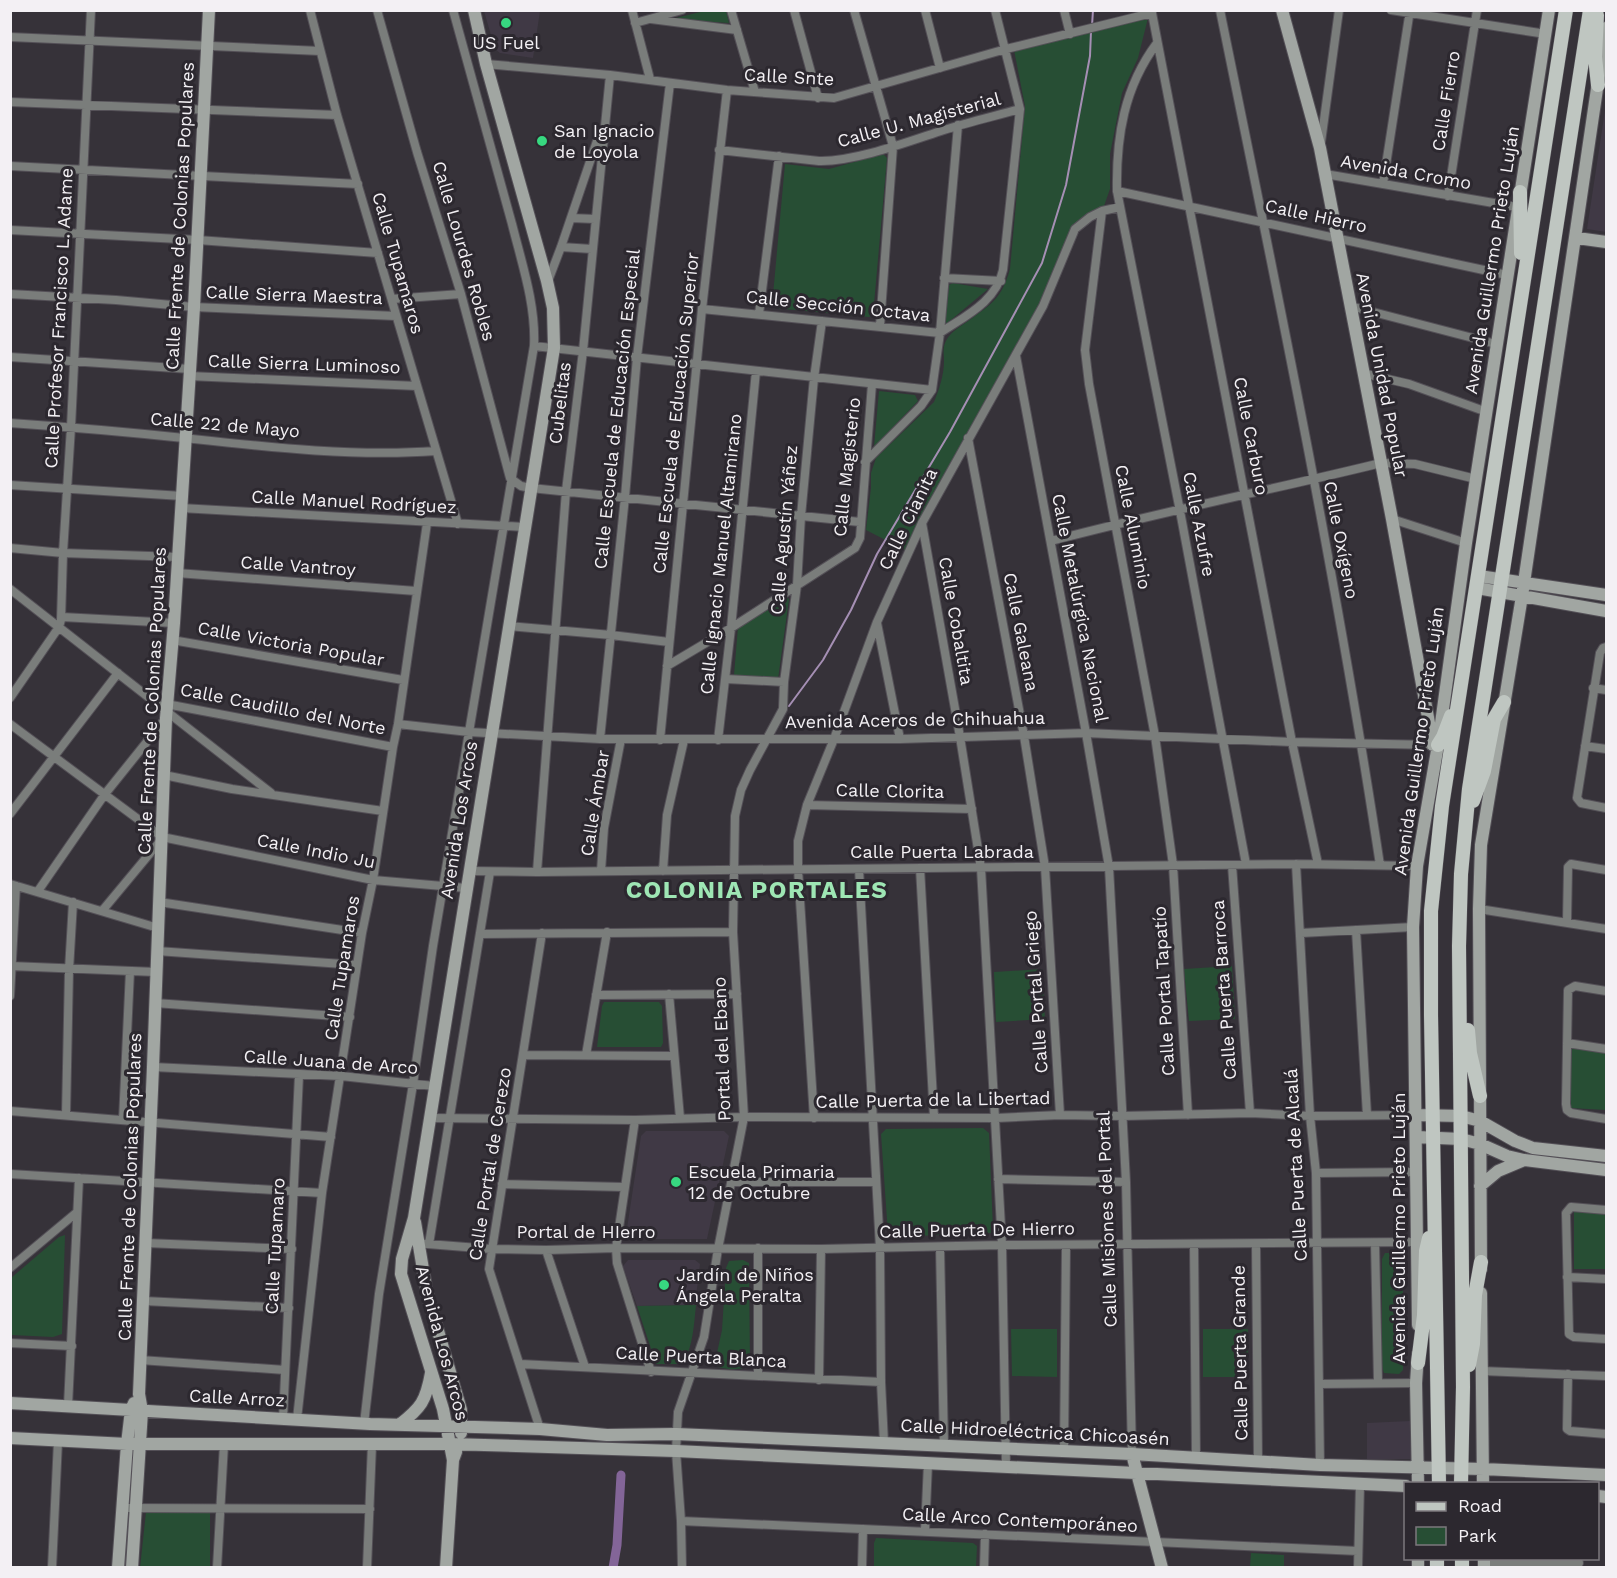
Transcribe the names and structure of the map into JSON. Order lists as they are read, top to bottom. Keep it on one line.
{"streets":{"main road":["Avenida Guillermo Prieto Luján"],"street":["Calle Snte","Calle Fierro","Calle U. Magisterial","Avenida Cromo","Calle Frente de Colonias Populares","Calle Hierro","Calle Lourdes Robles","Calle Tupamaros","Calle Sierra Maestra","Calle Sección Octava","Calle Profesor Francisco L. Adame","Calle Sierra Luminoso","Avenida Unidad Popular","Cubelitas","Calle Escuela de Educación Especial","Calle Escuela de Educación Superior","Calle 22 de Mayo","Calle Carburo","Calle Magisterio","Calle Manuel Rodríguez","Calle Cianita","Calle Azufre","Calle Aluminio","Calle Agustín Yáñez","Calle Oxígeno","Calle Ignacio Manuel Altamirano","Calle Vantroy","Calle Metalúrgica Nacional","Calle Cobaltita","Calle Galeana","Calle Victoria Popular","Calle Caudillo del Norte","Avenida Aceros de Chihuahua","Calle Clorita","Calle Ámbar","Avenida Los Arcos","Calle Indio Ju","Calle Puerta Labrada","Calle Puerta Barroca","Calle Portal Tapatío","Calle Portal Griego","Portal del Ebano","Calle Juana de Arco","Calle Puerta de la Libertad","Calle Portal de Cerezo","Calle Puerta de Alcalá","Calle Misiones del Portal","Calle Puerta De Hierro","Portal de HIerro","Calle Tupamaro","Calle Puerta Grande","Calle Puerta Blanca","Calle Arroz","Calle Hidroeléctrica Chicoasén","Calle Arco Contemporáneo"]},"crossings":[["Calle Snte","Cubelitas"],["Calle Snte","Calle Escuela de Educación Especial"],["Calle Snte","Calle Escuela de Educación Superior"],["Calle Snte","Calle Carburo"],["Calle Snte","Avenida Los Arcos"],["Calle Fierro","Avenida Cromo"],["Calle U. Magisterial","Calle Escuela de Educación Superior"],["Avenida Cromo","Avenida Guillermo Prieto Luján"],["Avenida Cromo","Avenida Unidad Popular"],["Calle Frente de Colonias Populares","Calle Sierra Maestra"],["Calle Frente de Colonias Populares","Calle Sierra Luminoso"],["Calle Frente de Colonias Populares","Calle 22 de Mayo"],["Calle Frente de Colonias Populares","Calle Manuel Rodríguez"],["Calle Frente de Colonias Populares","Calle Vantroy"],["Calle Frente de Colonias Populares","Calle Victoria Popular"],["Calle Frente de Colonias Populares","Calle Caudillo del Norte"],["Calle Frente de Colonias Populares","Calle Indio Ju"],["Calle Frente de Colonias Populares","Calle Juana de Arco"],["Calle Frente de Colonias Populares","Calle Arroz"],["Calle Hierro","Avenida Guillermo Prieto Luján"],["Calle Hierro","Avenida Unidad Popular"],["Calle Hierro","Calle Carburo"],["Calle Hierro","Calle Azufre"],["Calle Hierro","Calle Oxígeno"],["Avenida Guillermo Prieto Luján","Avenida Unidad Popular"],["Avenida Guillermo Prieto Luján","Avenida Aceros de Chihuahua"],["Avenida Guillermo Prieto Luján","Calle Puerta Labrada"],["Avenida Guillermo Prieto Luján","Calle Puerta de la Libertad"],["Avenida Guillermo Prieto Luján","Calle Puerta De Hierro"],["Avenida Guillermo Prieto Luján","Calle Hidroeléctrica Chicoasén"],["Calle Tupamaros","Calle Sierra Maestra"],["Calle Tupamaros","Calle Sierra Luminoso"],["Calle Tupamaros","Calle 22 de Mayo"],["Calle Tupamaros","Calle Manuel Rodríguez"],["Calle Tupamaros","Calle Vantroy"],["Calle Tupamaros","Calle Victoria Popular"],["Calle Tupamaros","Calle Caudillo del Norte"],["Calle Tupamaros","Avenida Aceros de Chihuahua"],["Calle Tupamaros","Calle Indio Ju"],["Calle Tupamaros","Calle Juana de Arco"],["Calle Tupamaros","Calle Arroz"],["Calle Sierra Maestra","Calle Profesor Francisco L. Adame"],["Calle Sección Octava","Calle Escuela de Educación Superior"],["Calle Sección Octava","Calle Agustín Yáñez"],["Calle Profesor Francisco L. Adame","Calle Sierra Luminoso"],["Calle Profesor Francisco L. Adame","Calle 22 de Mayo"],["Calle Profesor Francisco L. Adame","Calle Manuel Rodríguez"],["Calle Profesor Francisco L. Adame","Calle Victoria Popular"],["Avenida Unidad Popular","Avenida Aceros de Chihuahua"],["Cubelitas","Avenida Aceros de Chihuahua"],["Cubelitas","Calle Puerta Labrada"],["Calle Escuela de Educación Especial","Avenida Aceros de Chihuahua"],["Calle Escuela de Educación Superior","Calle Magisterio"],["Calle Escuela de Educación Superior","Avenida Aceros de Chihuahua"],["Calle Carburo","Calle Azufre"],["Calle Carburo","Avenida Aceros de Chihuahua"],["Calle Carburo","Calle Puerta Labrada"],["Calle Magisterio","Calle Agustín Yáñez"],["Calle Magisterio","Calle Ignacio Manuel Altamirano"],["Calle Manuel Rodríguez","Avenida Los Arcos"],["Calle Cianita","Calle Aluminio"],["Calle Cianita","Calle Metalúrgica Nacional"],["Calle Cianita","Calle Cobaltita"],["Calle Cianita","Calle Galeana"],["Calle Cianita","Avenida Aceros de Chihuahua"],["Calle Cianita","Calle Clorita"],["Calle Cianita","Calle Puerta Labrada"],["Calle Cianita","Calle Puerta de la Libertad"],["Calle Azufre","Avenida Aceros de Chihuahua"],["Calle Azufre","Calle Puerta Labrada"],["Calle Aluminio","Avenida Aceros de Chihuahua"],["Calle Aluminio","Calle Puerta Labrada"],["Calle Aluminio","Calle Portal Tapatío"],["Calle Agustín Yáñez","Avenida Aceros de Chihuahua"],["Calle Agustín Yáñez","Calle Puerta Labrada"],["Calle Agustín Yáñez","Portal del Ebano"],["Calle Oxígeno","Avenida Aceros de Chihuahua"],["Calle Oxígeno","Calle Puerta Labrada"],["Calle Ignacio Manuel Altamirano","Avenida Aceros de Chihuahua"],["Calle Metalúrgica Nacional","Avenida Aceros de Chihuahua"],["Calle Metalúrgica Nacional","Calle Puerta Labrada"],["Calle Metalúrgica Nacional","Calle Misiones del Portal"],["Calle Cobaltita","Avenida Aceros de Chihuahua"],["Calle Cobaltita","Calle Clorita"],["Calle Cobaltita","Calle Puerta Labrada"],["Calle Cobaltita","Calle Puerta de la Libertad"],["Calle Cobaltita","Calle Puerta De Hierro"],["Calle Cobaltita","Calle Hidroeléctrica Chicoasén"],["Calle Galeana","Avenida Aceros de Chihuahua"],["Calle Galeana","Calle Puerta Labrada"],["Calle Galeana","Calle Portal Griego"],["Avenida Aceros de Chihuahua","Calle Ámbar"],["Avenida Aceros de Chihuahua","Avenida Los Arcos"],["Calle Ámbar","Calle Puerta Labrada"],["Avenida Los Arcos","Calle Indio Ju"],["Avenida Los Arcos","Calle Puerta Labrada"],["Avenida Los Arcos","Calle Juana de Arco"],["Avenida Los Arcos","Calle Puerta de la Libertad"],["Avenida Los Arcos","Portal de HIerro"],["Avenida Los Arcos","Calle Arroz"],["Avenida Los Arcos","Calle Hidroeléctrica Chicoasén"],["Calle Puerta Labrada","Calle Puerta Barroca"],["Calle Puerta Labrada","Calle Portal Tapatío"],["Calle Puerta Labrada","Calle Portal Griego"],["Calle Puerta Labrada","Portal del Ebano"],["Calle Puerta Labrada","Calle Puerta de Alcalá"],["Calle Puerta Labrada","Calle Misiones del Portal"],["Calle Puerta Barroca","Calle Puerta de la Libertad"],["Calle Portal Tapatío","Calle Puerta de la Libertad"],["Calle Portal Griego","Calle Puerta de la Libertad"],["Portal del Ebano","Calle Puerta de la Libertad"],["Portal del Ebano","Calle Puerta De Hierro"],["Portal del Ebano","Portal de HIerro"],["Portal del Ebano","Calle Puerta Blanca"],["Portal del Ebano","Calle Hidroeléctrica Chicoasén"],["Portal del Ebano","Calle Arco Contemporáneo"],["Calle Juana de Arco","Calle Tupamaro"],["Calle Puerta de la Libertad","Calle Portal de Cerezo"],["Calle Puerta de la Libertad","Calle Puerta de Alcalá"],["Calle Puerta de la Libertad","Calle Misiones del Portal"],["Calle Portal de Cerezo","Portal de HIerro"],["Calle Portal de Cerezo","Calle Puerta Blanca"],["Calle Portal de Cerezo","Calle Hidroeléctrica Chicoasén"],["Calle Puerta de Alcalá","Calle Puerta De Hierro"],["Calle Puerta de Alcalá","Calle Hidroeléctrica Chicoasén"],["Calle Misiones del Portal","Calle Puerta De Hierro"],["Calle Misiones del Portal","Calle Hidroeléctrica Chicoasén"],["Calle Misiones del Portal","Calle Arco Contemporáneo"],["Calle Puerta De Hierro","Portal de HIerro"],["Calle Puerta De Hierro","Calle Puerta Grande"],["Calle Tupamaro","Calle Arroz"],["Calle Puerta Grande","Calle Hidroeléctrica Chicoasén"],["Calle Arroz","Calle Hidroeléctrica Chicoasén"]],"districts":["COLONIA PORTALES"],"places":["US Fuel","San Ignacio de Loyola","Escuela Primaria 12 de Octubre","Jardín de Niños Ángela Peralta"],"legend":["Road","Park"]}
